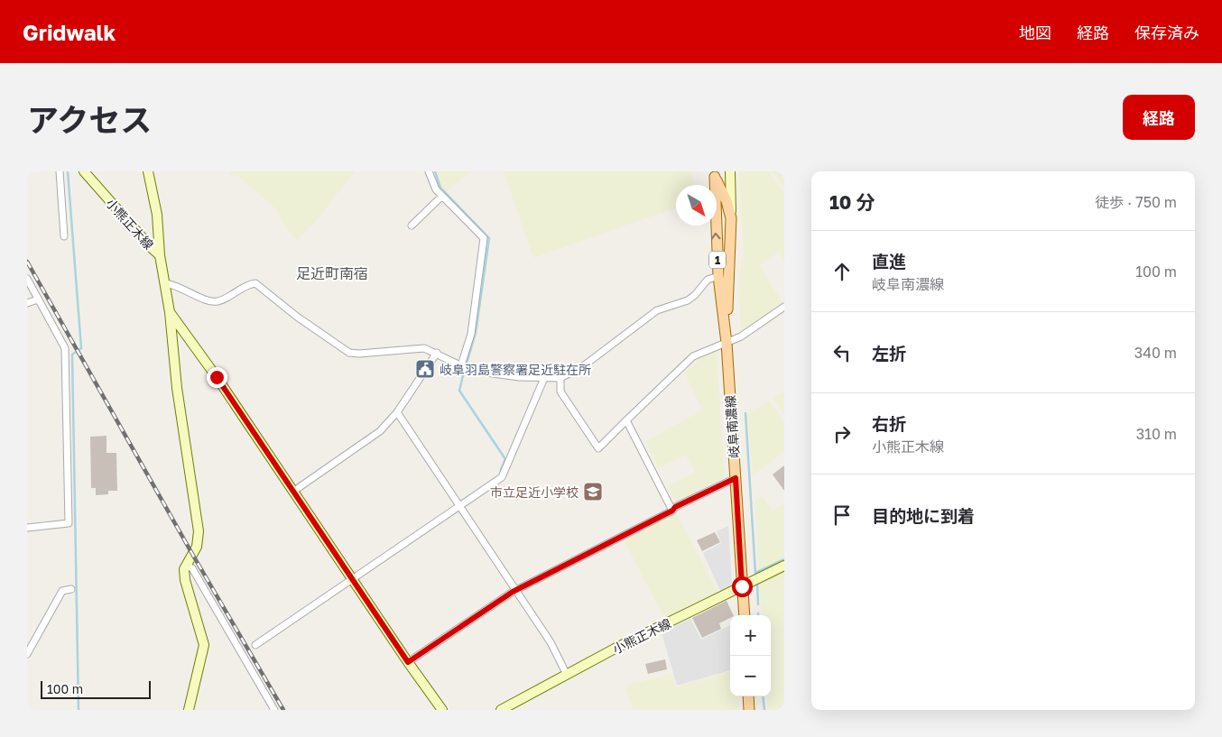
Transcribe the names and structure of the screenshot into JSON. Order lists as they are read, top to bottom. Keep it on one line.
{"streets":{"main road":["小熊正木線","1","岐阜南濃線"]},"crossings":[["小熊正木線","岐阜南濃線"]],"districts":["足近町南宿"],"places":{"public building":["岐阜羽島警察署足近駐在所"],"school or university":["市立足近小学校"]},"scale_bar":"100 m","north":"bottom right","page":{"header":"Gridwalk","nav":["地図","経路","保存済み"],"title":"アクセス","buttons":"経路","heading":["10 分","徒歩 · 750 m"],"list":[["直進","岐阜南濃線","100 m"],["左折","340 m"],["右折","小熊正木線","310 m"],"目的地に到着"],"map_buttons":["+","−"],"scale":"100 m"}}
